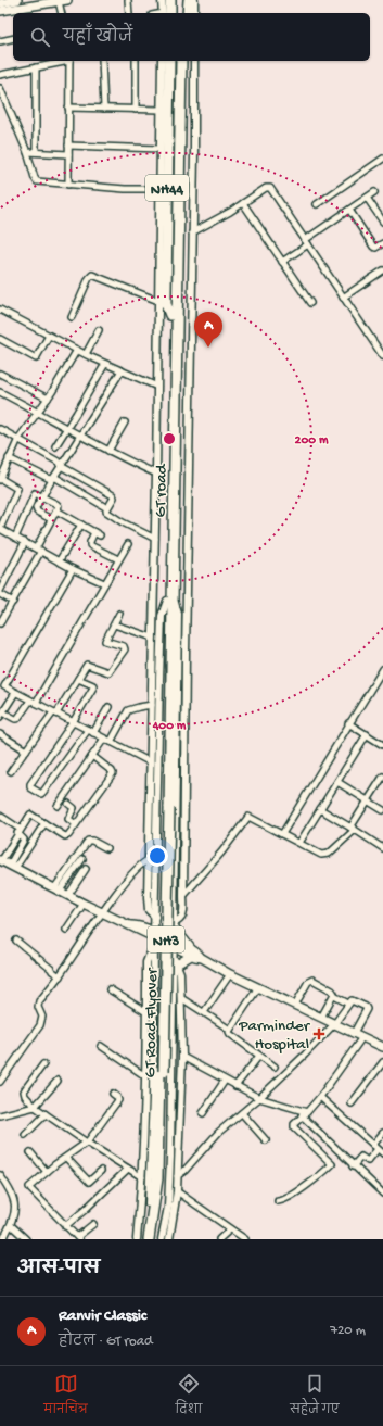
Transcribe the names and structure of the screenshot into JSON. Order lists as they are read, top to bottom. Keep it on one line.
{"streets":{"highway":["NH44","GT road","NH3","GT Road Flyover"]},"crossings":[["NH44","GT road"],["NH44","NH3"],["GT road","NH3"],["GT road","GT Road Flyover"]],"places":{"health":["Parminder Hospital"]},"page":{"search":"यहाँ खोजें","pins":"A","heading":"आस-पास","list":[{"mark":"A","name":"Ranvir Classic","note":"होटल · GT road","value":"720 m"}],"nav":["मानचित्र","दिशा","सहेजे गए"]},"rings":["200 m","400 m"]}
